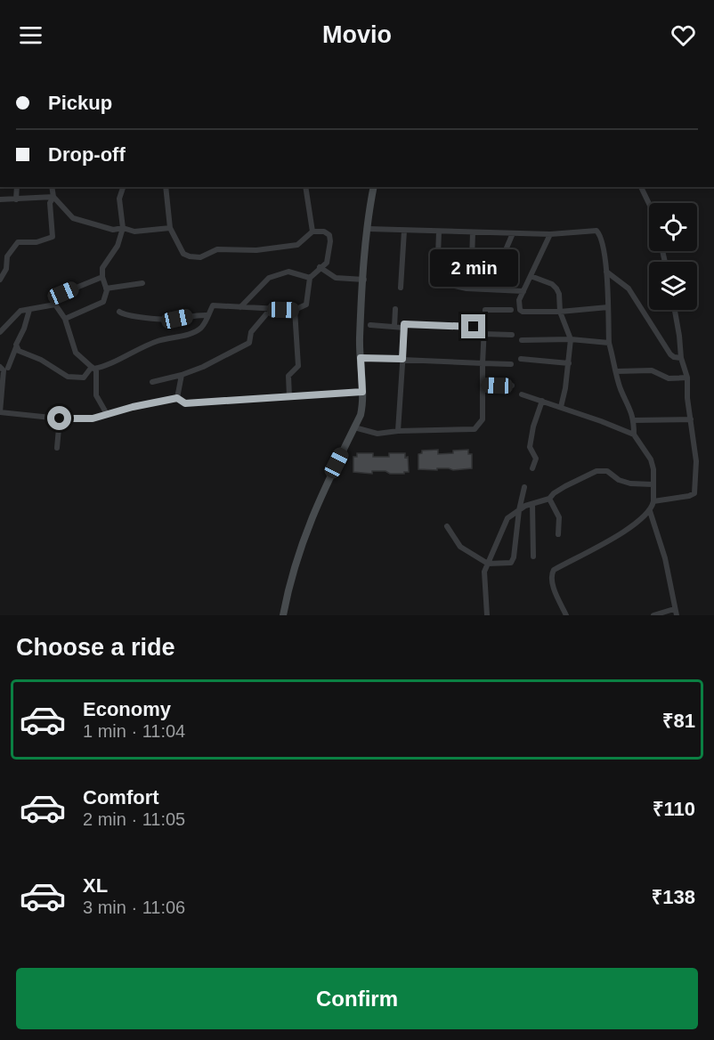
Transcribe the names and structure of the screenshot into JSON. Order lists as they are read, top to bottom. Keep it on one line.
{"page":{"header":"Movio","banner":["Pickup","Drop-off"],"bubble":"2 min","heading":"Choose a ride","list":[{"name":"Economy","note":"1 min · 11:04","value":"₹81"},{"name":"Comfort","note":"2 min · 11:05","value":"₹110"},{"name":"XL","note":"3 min · 11:06","value":"₹138"}],"buttons":"Confirm"}}
